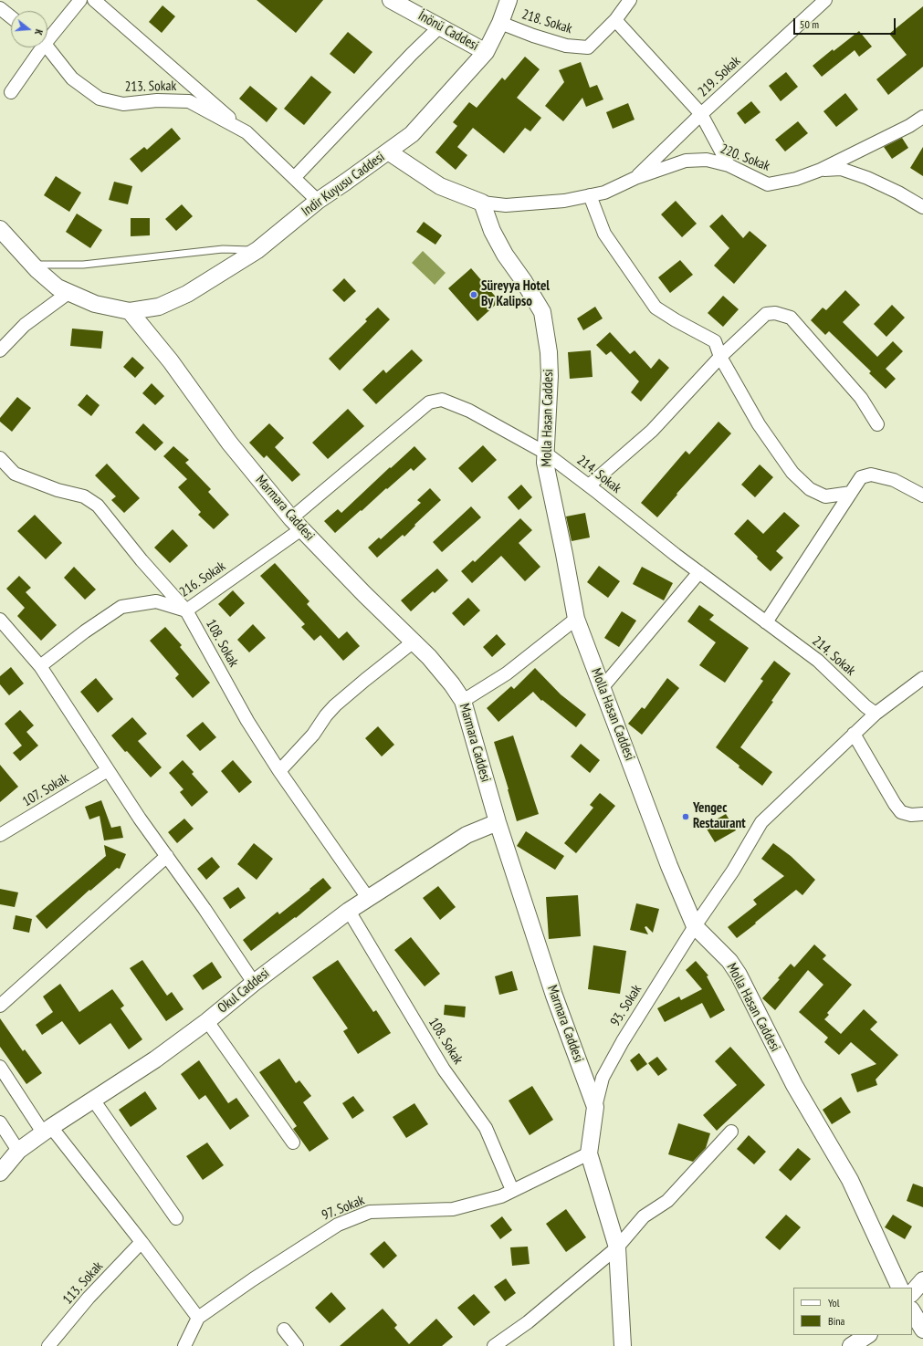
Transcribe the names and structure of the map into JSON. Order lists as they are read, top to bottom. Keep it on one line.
{"streets":{"street":["218. Sokak","İnönü Caddesi","219. Sokak","213. Sokak","220. Sokak","Indir Kuyusu Caddesi","Molla Hasan Caddesi","214. Sokak","Marmara Caddesi","216. Sokak","108. Sokak","107. Sokak","Okul Caddesi","93. Sokak","97. Sokak","113. Sokak"]},"crossings":[["218. Sokak","Indir Kuyusu Caddesi"],["İnönü Caddesi","Indir Kuyusu Caddesi"],["219. Sokak","220. Sokak"],["213. Sokak","Indir Kuyusu Caddesi"],["220. Sokak","Molla Hasan Caddesi"],["Indir Kuyusu Caddesi","Marmara Caddesi"],["Molla Hasan Caddesi","214. Sokak"],["Molla Hasan Caddesi","93. Sokak"],["214. Sokak","Marmara Caddesi"],["214. Sokak","216. Sokak"],["214. Sokak","93. Sokak"],["Marmara Caddesi","216. Sokak"],["Marmara Caddesi","Okul Caddesi"],["Marmara Caddesi","93. Sokak"],["Marmara Caddesi","97. Sokak"],["216. Sokak","108. Sokak"],["108. Sokak","Okul Caddesi"],["108. Sokak","97. Sokak"]],"places":["Süreyya Hotel By Kalipso","Yengec Restaurant"],"legend":["Yol","Bina"],"scale_bar":"50 m","north":"right"}
